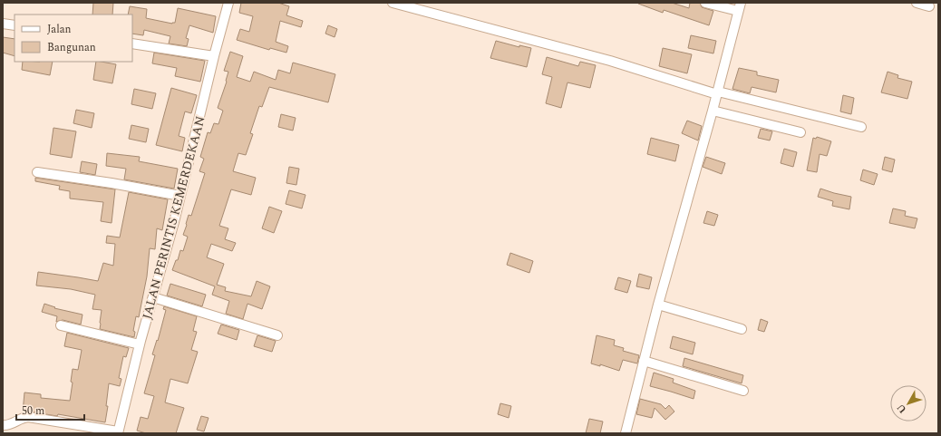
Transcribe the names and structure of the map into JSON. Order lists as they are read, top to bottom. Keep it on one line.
{"streets":{"street":["JALAN PERINTIS KEMERDEKAAN"]},"legend":["Jalan","Bangunan"],"scale_bar":"50 m","north":"bottom left"}
